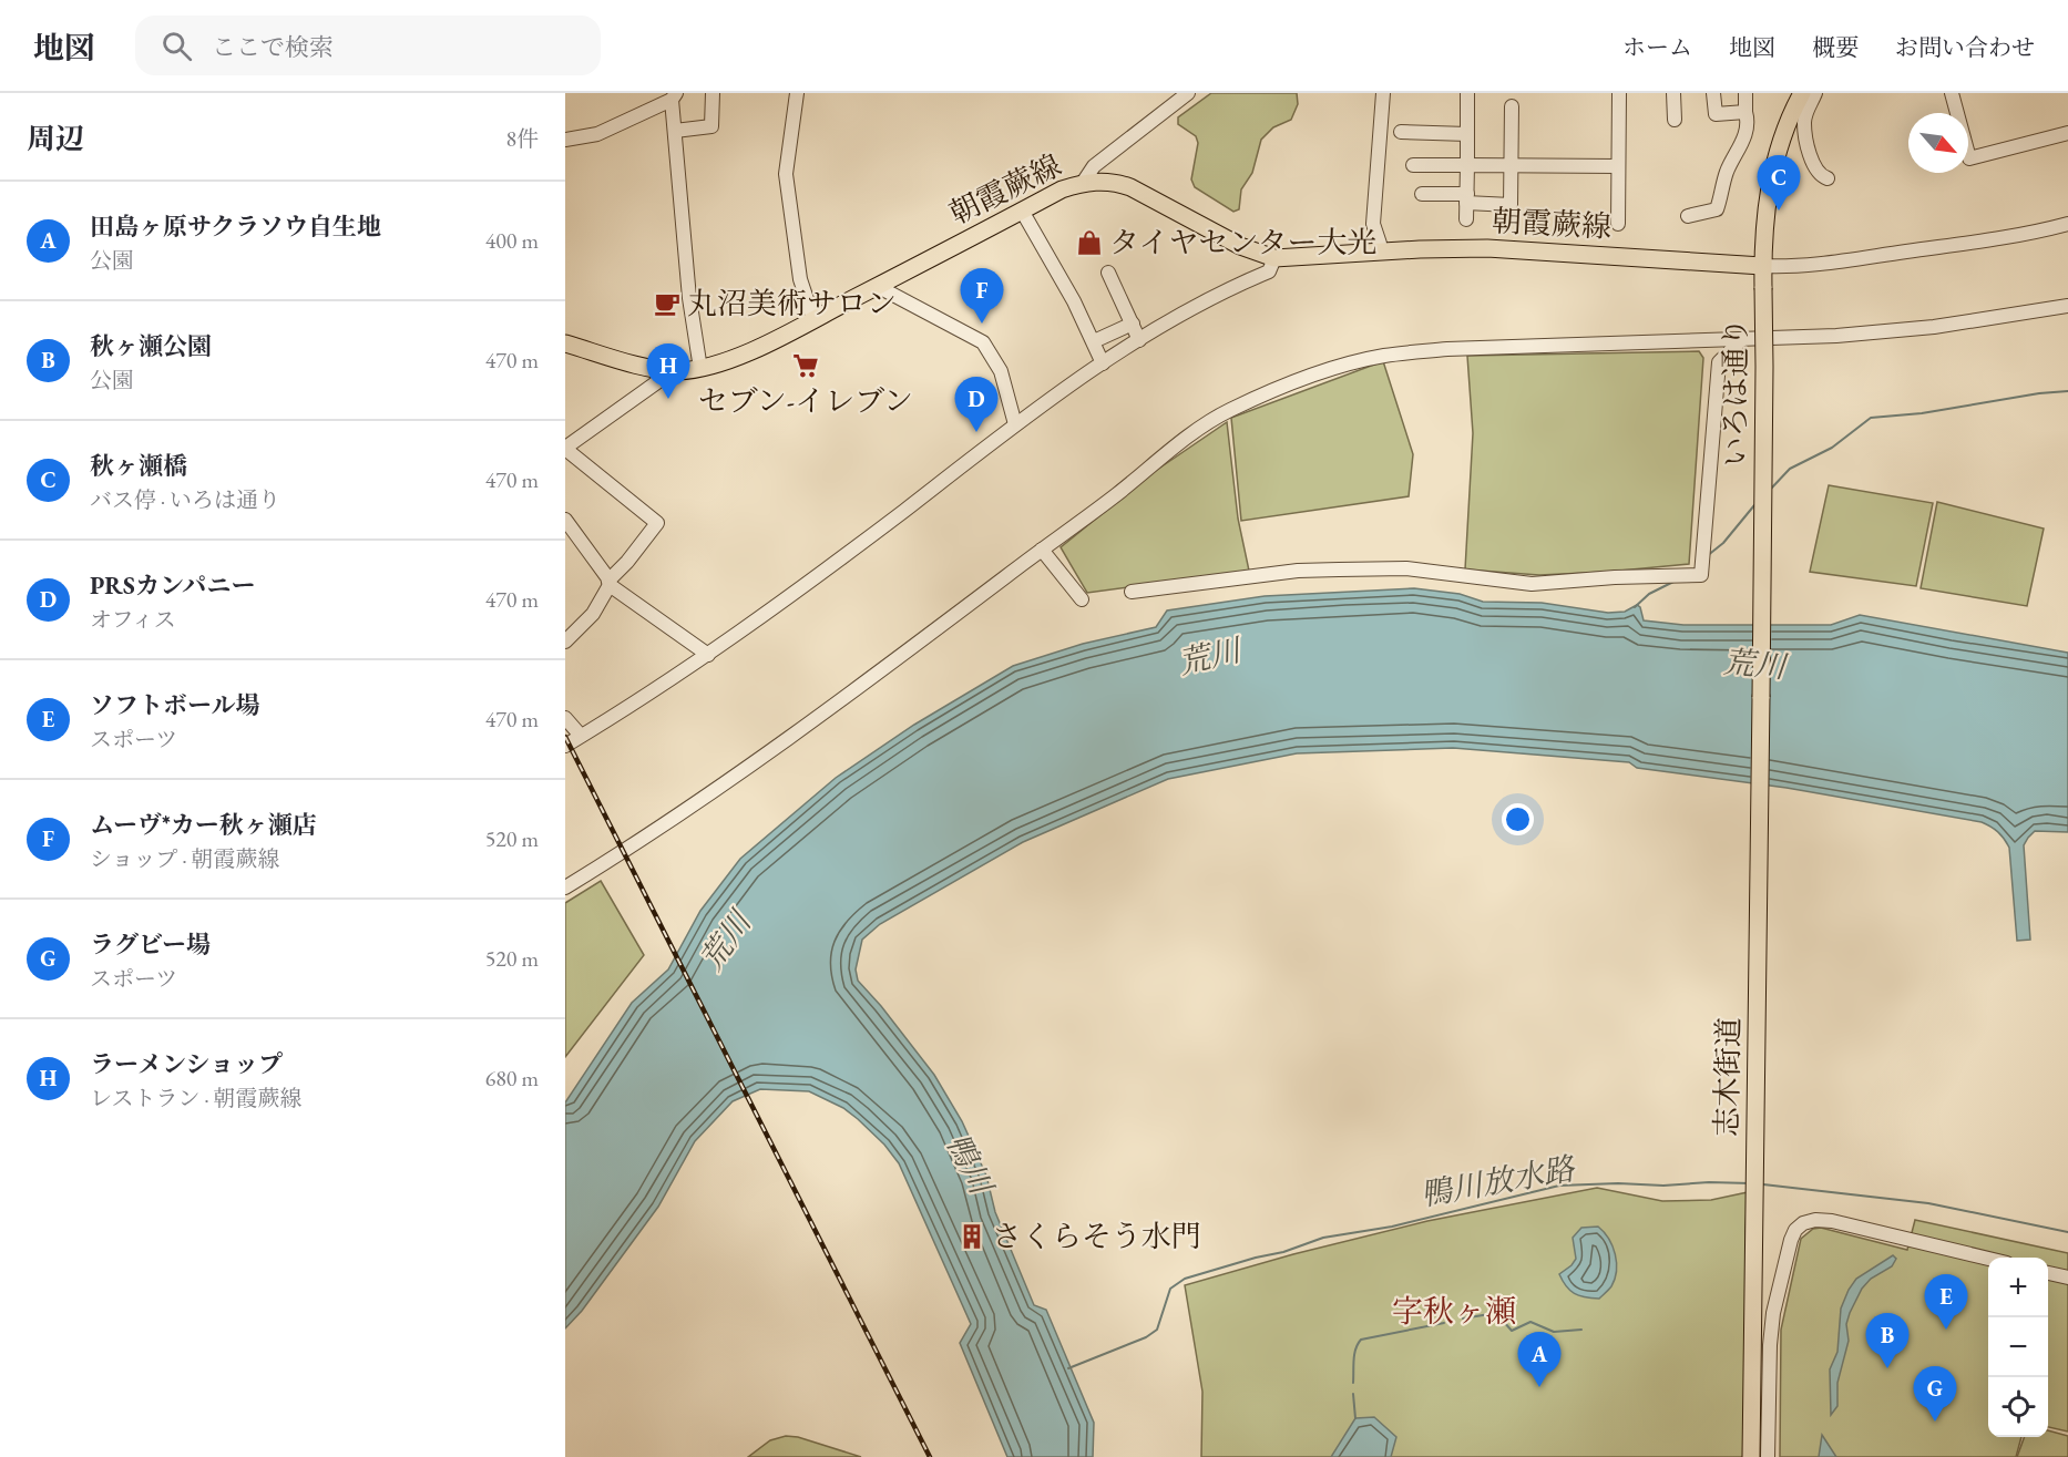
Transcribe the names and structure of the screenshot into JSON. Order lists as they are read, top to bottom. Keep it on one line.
{"streets":{"main road":["朝霞蕨線","いろは通り","志木街道"]},"crossings":[["朝霞蕨線","いろは通り"],["いろは通り","志木街道"]],"districts":["字秋ヶ瀬"],"water":["荒川","鴨川","鴨川放水路"],"places":{"shop":["タイヤセンター大光"],"cafe":["丸沼美術サロン"],"supermarket":["セブン-イレブン"],"building":["さくらそう水門"]},"north":"bottom right","page":{"header":"地図","search":"ここで検索","nav":["ホーム","地図","概要","お問い合わせ"],"heading":["周辺","8件"],"pins":["C","F","H","D","E","B","A","G"],"list":[{"mark":"A","name":"田島ヶ原サクラソウ自生地","note":"公園","value":"400 m"},{"mark":"B","name":"秋ヶ瀬公園","note":"公園","value":"470 m"},{"mark":"C","name":"秋ヶ瀬橋","note":"バス停 · いろは通り","value":"470 m"},{"mark":"D","name":"PRSカンパニー","note":"オフィス","value":"470 m"},{"mark":"E","name":"ソフトボール場","note":"スポーツ","value":"470 m"},{"mark":"F","name":"ムーヴ*カー秋ヶ瀬店","note":"ショップ · 朝霞蕨線","value":"520 m"},{"mark":"G","name":"ラグビー場","note":"スポーツ","value":"520 m"},{"mark":"H","name":"ラーメンショップ","note":"レストラン · 朝霞蕨線","value":"680 m"}],"map_buttons":["+","−"]}}
